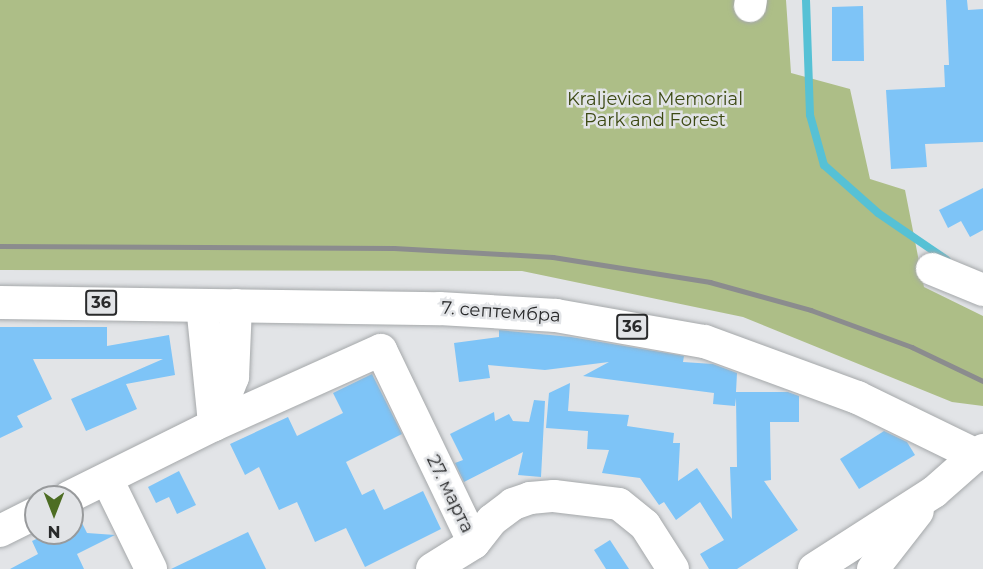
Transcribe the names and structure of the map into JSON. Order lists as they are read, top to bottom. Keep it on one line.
{"streets":{"main road":["36","7. септембра"],"street":["27. марта"]},"parks":["Kraljevica Memorial Park and Forest"],"north":"bottom"}
